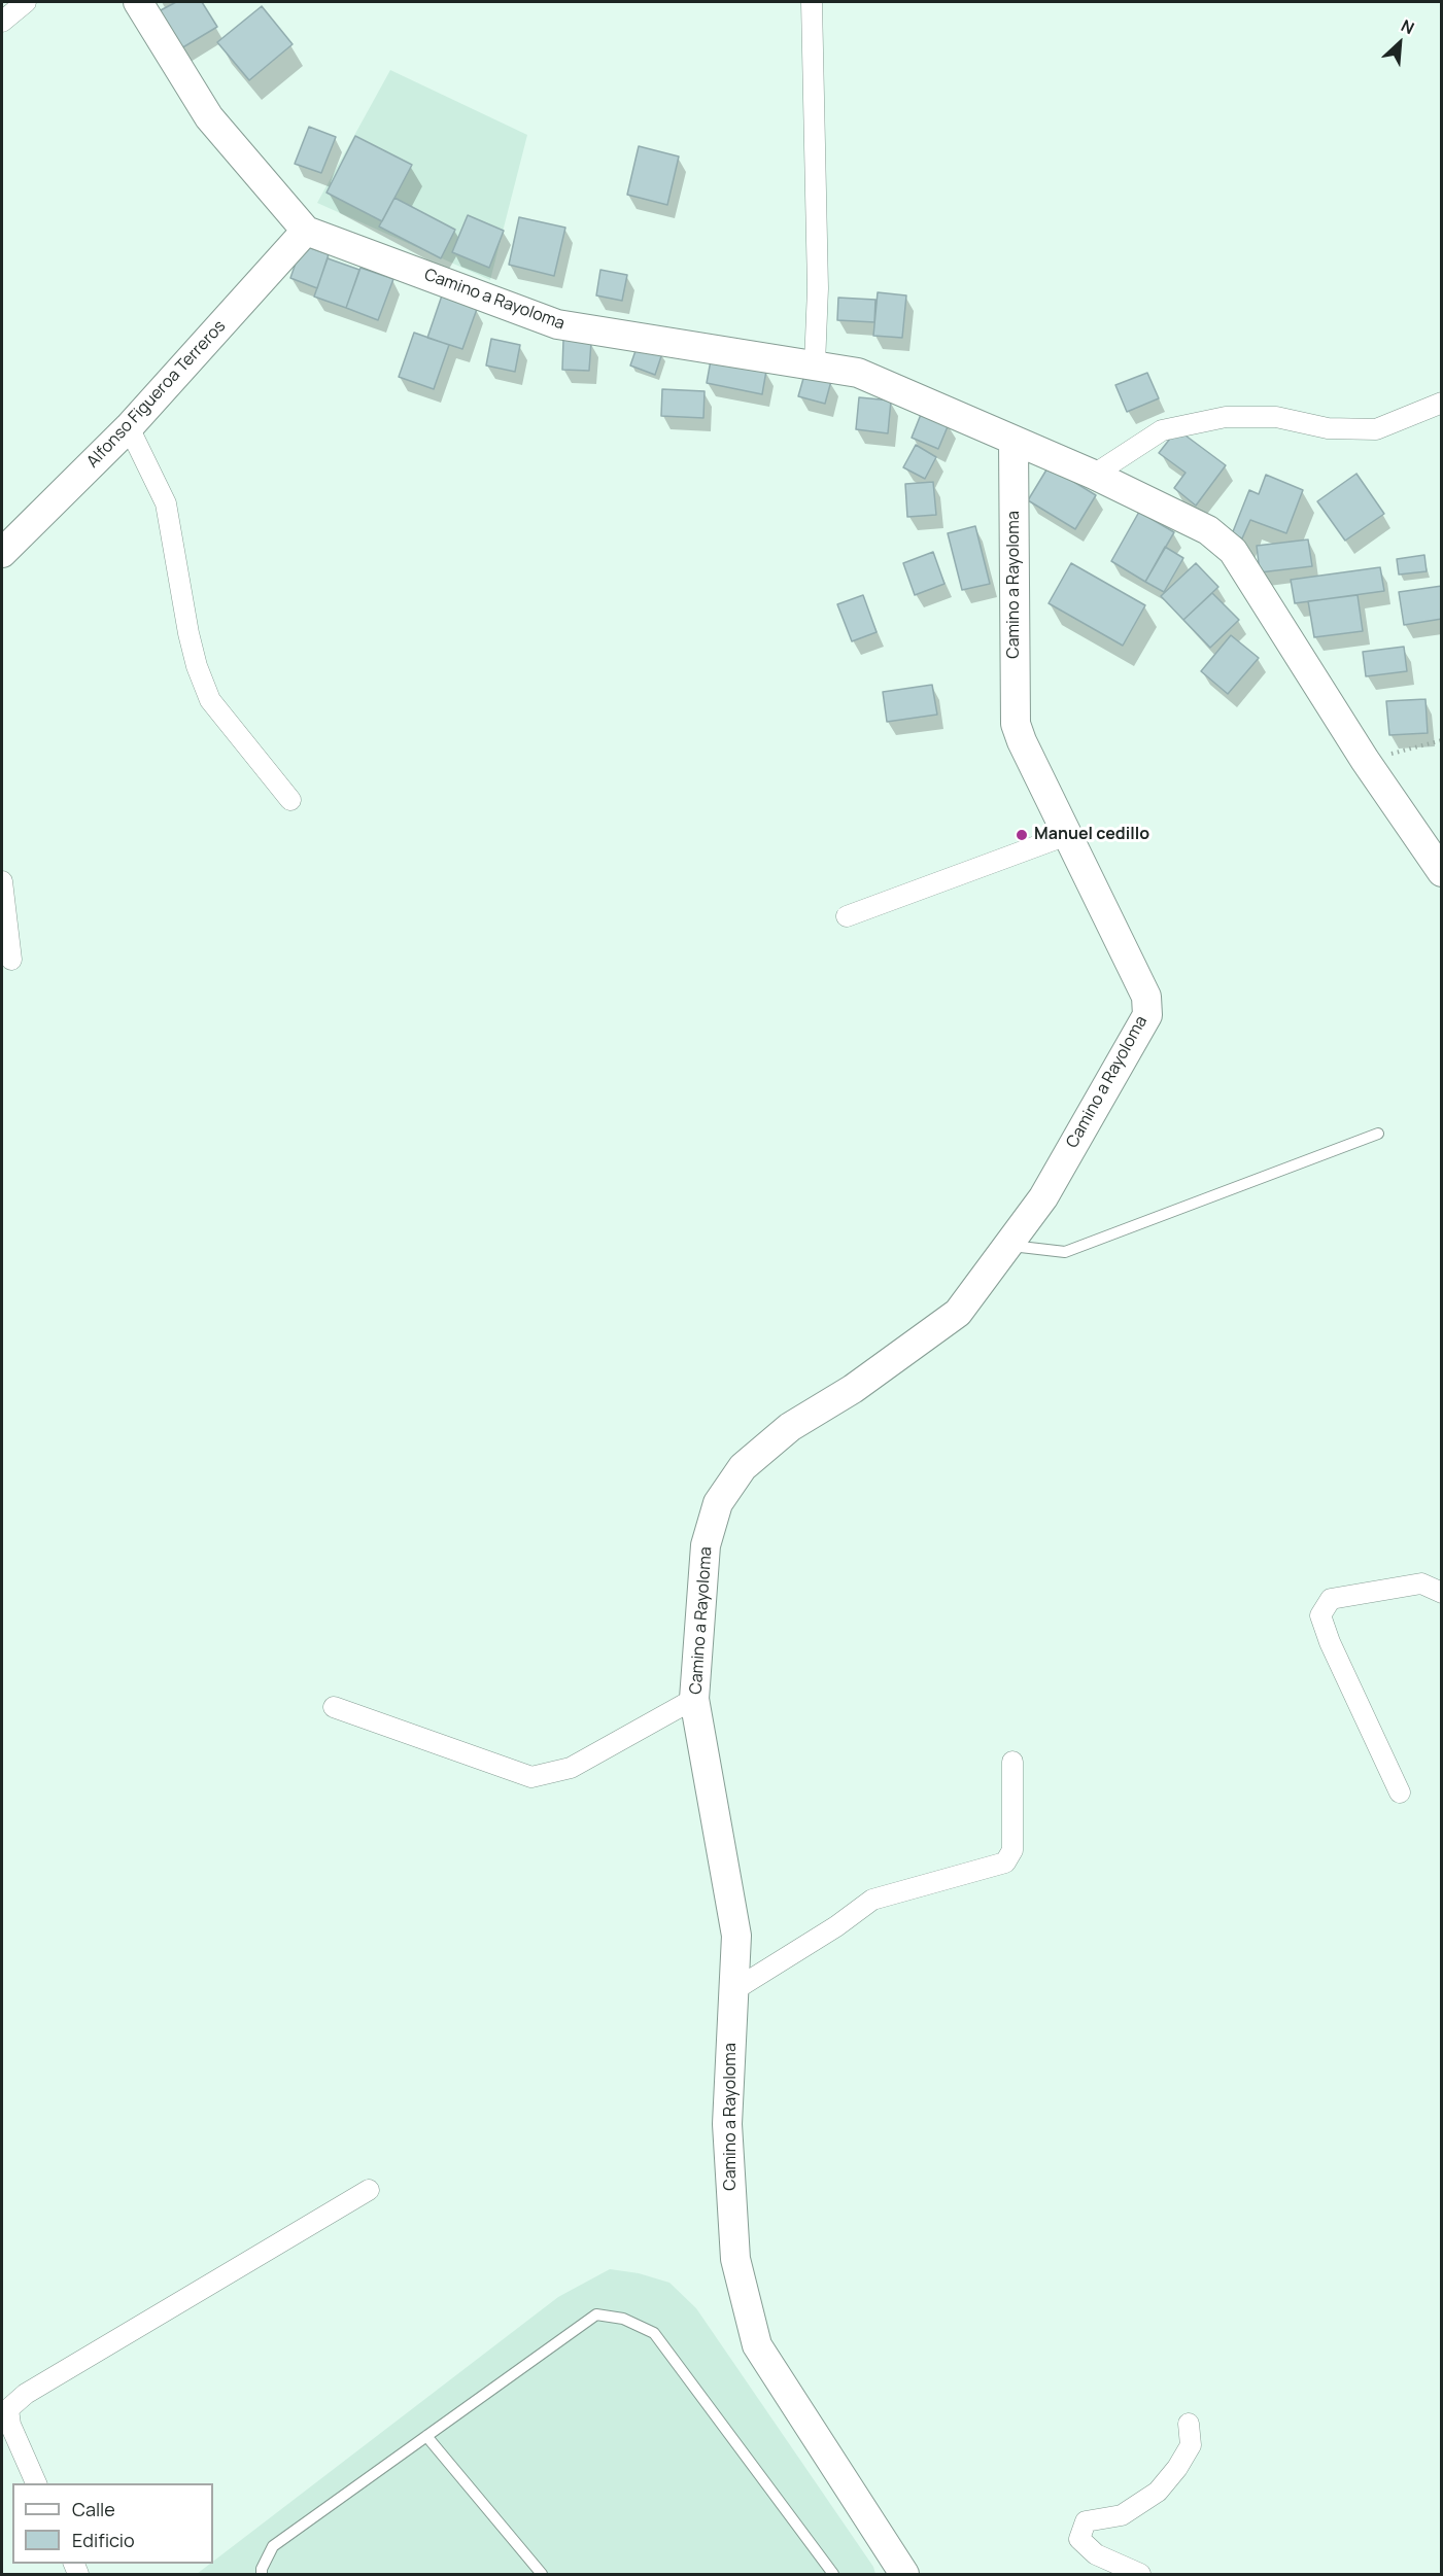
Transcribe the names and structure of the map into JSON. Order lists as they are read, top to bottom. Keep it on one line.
{"streets":{"street":["Camino a Rayoloma","Alfonso Figueroa Terreros"]},"crossings":[["Camino a Rayoloma","Alfonso Figueroa Terreros"]],"places":["Manuel cedillo"],"legend":["Calle","Edificio"],"north":"top right"}
